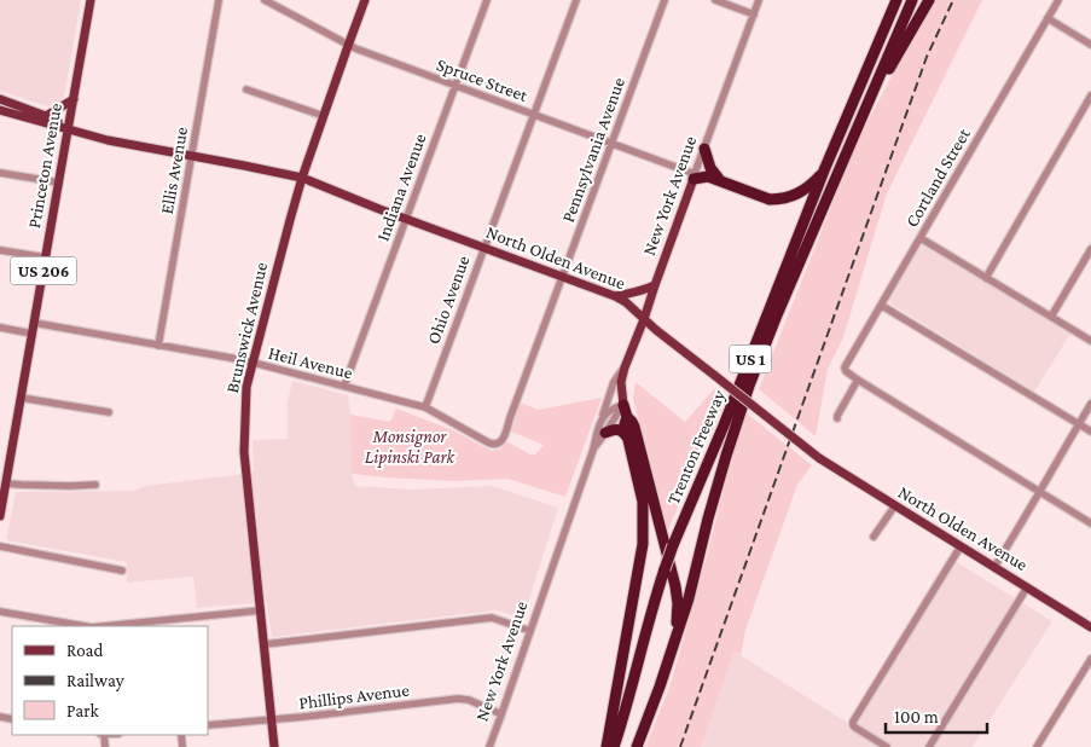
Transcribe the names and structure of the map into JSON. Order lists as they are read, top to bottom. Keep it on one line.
{"streets":{"highway":["US 1","Trenton Freeway"],"main road":["Princeton Avenue","New York Avenue","North Olden Avenue","US 206","Brunswick Avenue"],"street":["Spruce Street","Pennsylvania Avenue","Ellis Avenue","Cortland Street","Indiana Avenue","Ohio Avenue","Heil Avenue","Phillips Avenue"]},"crossings":[["Spruce Street","Pennsylvania Avenue"],["Spruce Street","Indiana Avenue"],["Spruce Street","New York Avenue"],["Spruce Street","Ohio Avenue"],["Spruce Street","Brunswick Avenue"],["Pennsylvania Avenue","North Olden Avenue"],["Pennsylvania Avenue","Heil Avenue"],["Princeton Avenue","North Olden Avenue"],["Princeton Avenue","Heil Avenue"],["Ellis Avenue","North Olden Avenue"],["Ellis Avenue","Heil Avenue"],["Indiana Avenue","North Olden Avenue"],["Indiana Avenue","Heil Avenue"],["New York Avenue","North Olden Avenue"],["New York Avenue","Phillips Avenue"],["North Olden Avenue","Ohio Avenue"],["North Olden Avenue","Brunswick Avenue"],["Ohio Avenue","Heil Avenue"],["Brunswick Avenue","Heil Avenue"],["Brunswick Avenue","Phillips Avenue"]],"parks":["Monsignor Lipinski Park"],"legend":["Road","Railway","Park"],"scale_bar":"100 m"}
